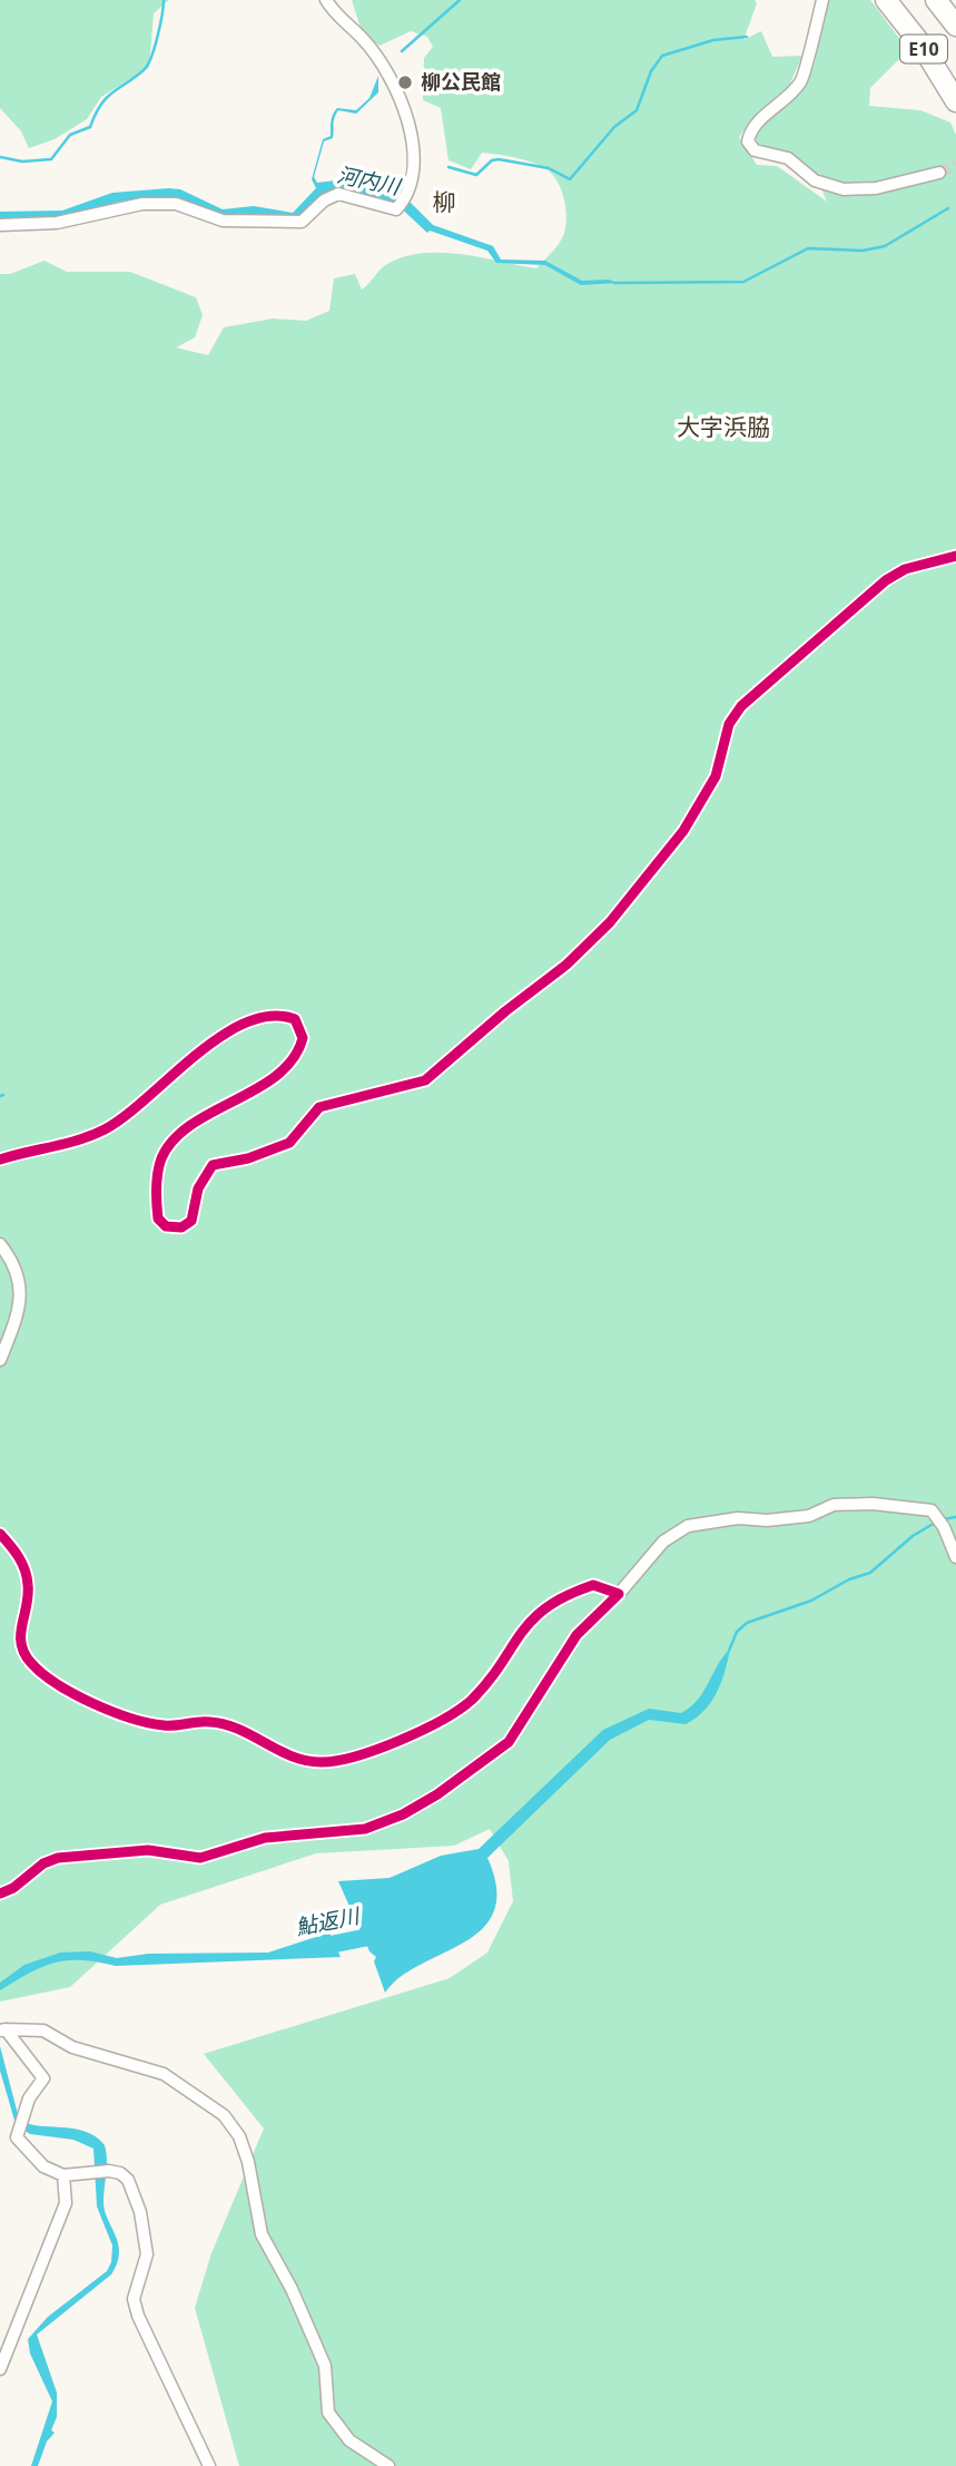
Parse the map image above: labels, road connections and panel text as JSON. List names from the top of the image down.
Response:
{
  "streets": {
    "highway": ["E10"]
  },
  "districts": ["柳", "大字浜脇"],
  "water": ["河内川", "鮎返川"],
  "places": ["柳公民館"]
}
